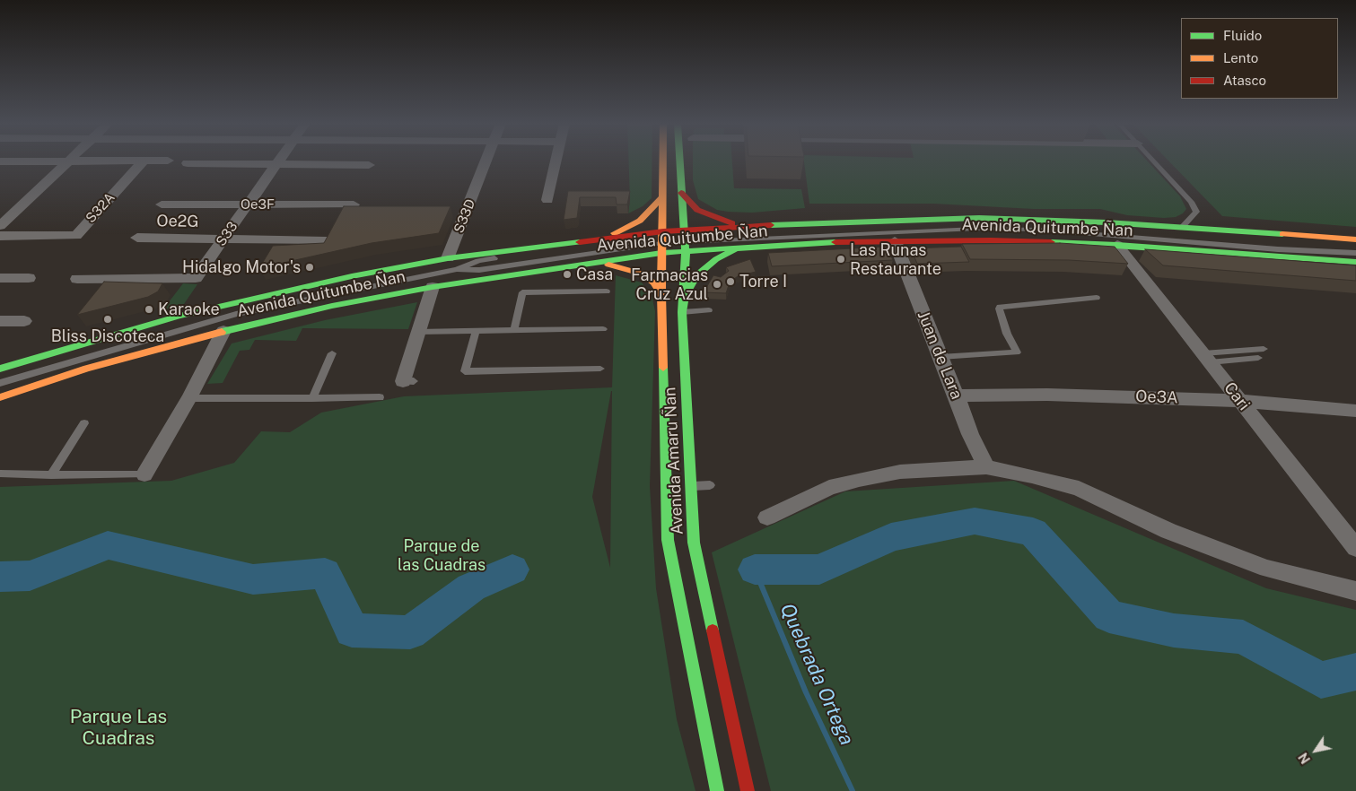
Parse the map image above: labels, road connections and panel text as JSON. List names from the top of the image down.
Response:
{
  "streets": {
    "main road": ["Avenida Quitumbe Ñan", "Avenida Amaru Ñan"],
    "street": [
      "Oe3F",
      "S32A",
      "S33D",
      "Oe2G",
      "S33",
      "Juan de Lara",
      "Cari",
      "Oe3A"
    ]
  },
  "crossings": [
    ["Oe3F", "S33"],
    ["S33D", "Avenida Quitumbe Ñan"],
    ["Oe2G", "S33"],
    ["Avenida Quitumbe Ñan", "Juan de Lara"],
    ["Avenida Quitumbe Ñan", "Cari"],
    ["Avenida Quitumbe Ñan", "Avenida Amaru Ñan"],
    ["Juan de Lara", "Oe3A"],
    ["Cari", "Oe3A"]
  ],
  "water": ["Quebrada Ortega"],
  "parks": ["Parque de las Cuadras", "Parque Las Cuadras"],
  "places": [
    "Las Runas Restaurante",
    "Hidalgo Motor's",
    "Casa",
    "Torre I",
    "Farmacias Cruz Azul",
    "Karaoke",
    "Bliss Discoteca"
  ],
  "legend": ["Fluido", "Lento", "Atasco"],
  "north": "bottom left"
}
